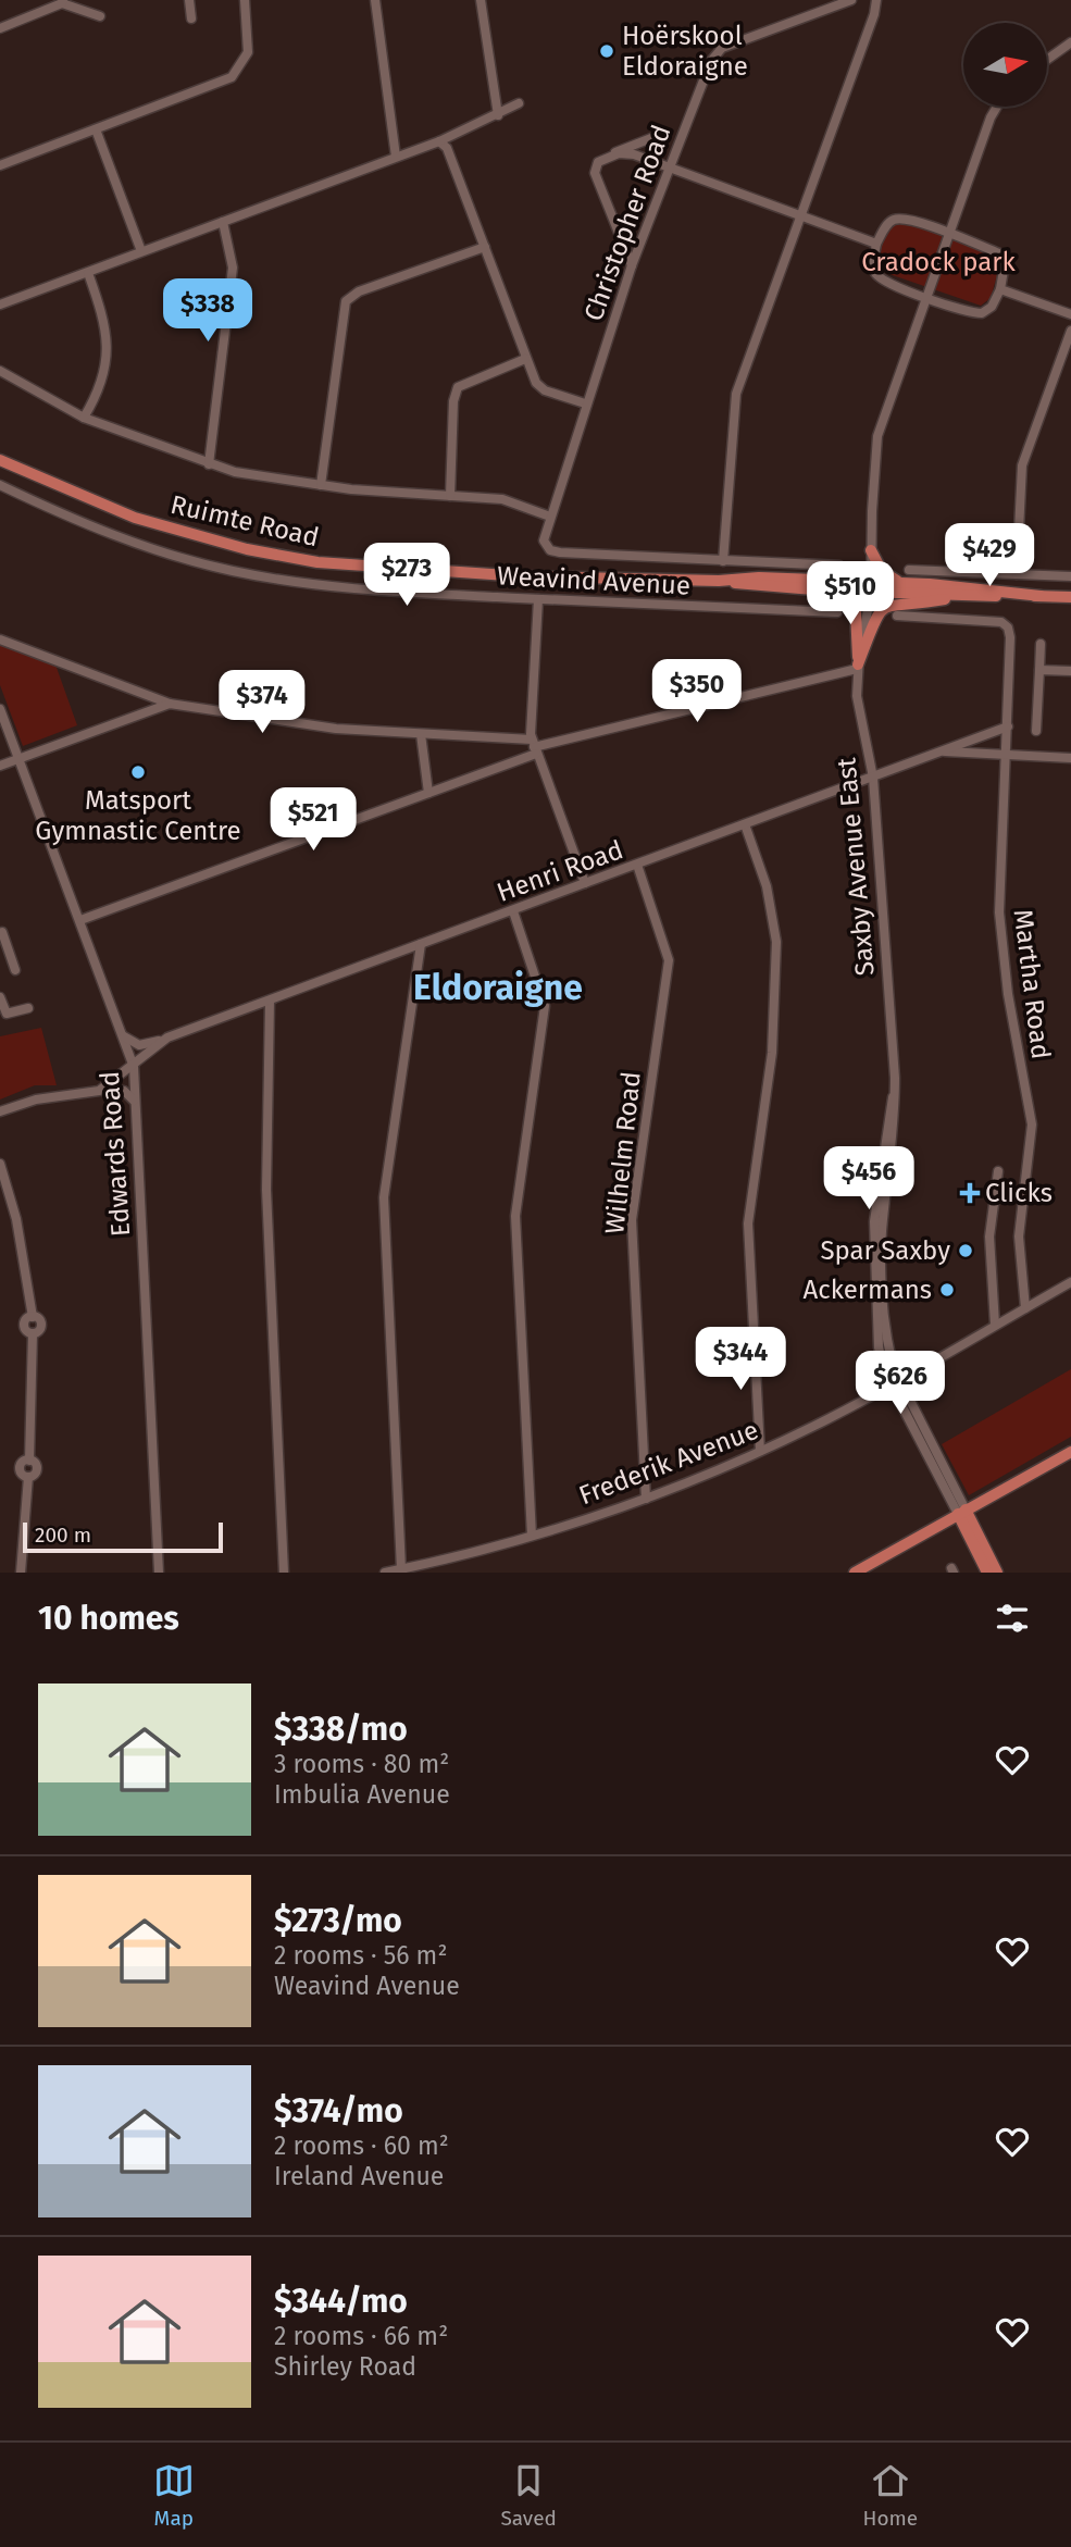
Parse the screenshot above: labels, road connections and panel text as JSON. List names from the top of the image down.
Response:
{
  "streets": {
    "main road": ["Ruimte Road"],
    "street": [
      "Christopher Road",
      "Weavind Avenue",
      "Saxby Avenue East",
      "Henri Road",
      "Martha Road",
      "Wilhelm Road",
      "Edwards Road",
      "Frederik Avenue"
    ]
  },
  "crossings": [
    ["Ruimte Road", "Saxby Avenue East"],
    ["Saxby Avenue East", "Henri Road"],
    ["Saxby Avenue East", "Frederik Avenue"],
    ["Henri Road", "Martha Road"],
    ["Henri Road", "Wilhelm Road"],
    ["Henri Road", "Edwards Road"],
    ["Martha Road", "Frederik Avenue"],
    ["Wilhelm Road", "Frederik Avenue"]
  ],
  "districts": ["Eldoraigne"],
  "parks": ["Cradock park"],
  "places": {
    "other": [
      "Hoërskool Eldoraigne",
      "Matsport Gymnastic Centre",
      "Spar Saxby",
      "Ackermans"
    ],
    "health": ["Clicks"]
  },
  "scale_bar": "200 m",
  "north": "right",
  "page": {
    "price": [
      "$338",
      "$429",
      "$273",
      "$510",
      "$350",
      "$374",
      "$521",
      "$456",
      "$344",
      "$626"
    ],
    "scale": "200 m",
    "heading": "10 homes",
    "list": [
      {
        "name": "$338/mo",
        "note": "3 rooms · 80 m² · Imbulia Avenue"
      },
      {
        "name": "$273/mo",
        "note": "2 rooms · 56 m² · Weavind Avenue"
      },
      {
        "name": "$374/mo",
        "note": "2 rooms · 60 m² · Ireland Avenue"
      },
      {
        "name": "$344/mo",
        "note": "2 rooms · 66 m² · Shirley Road"
      }
    ],
    "tabs": ["Map", "Saved", "Home"]
  }
}
